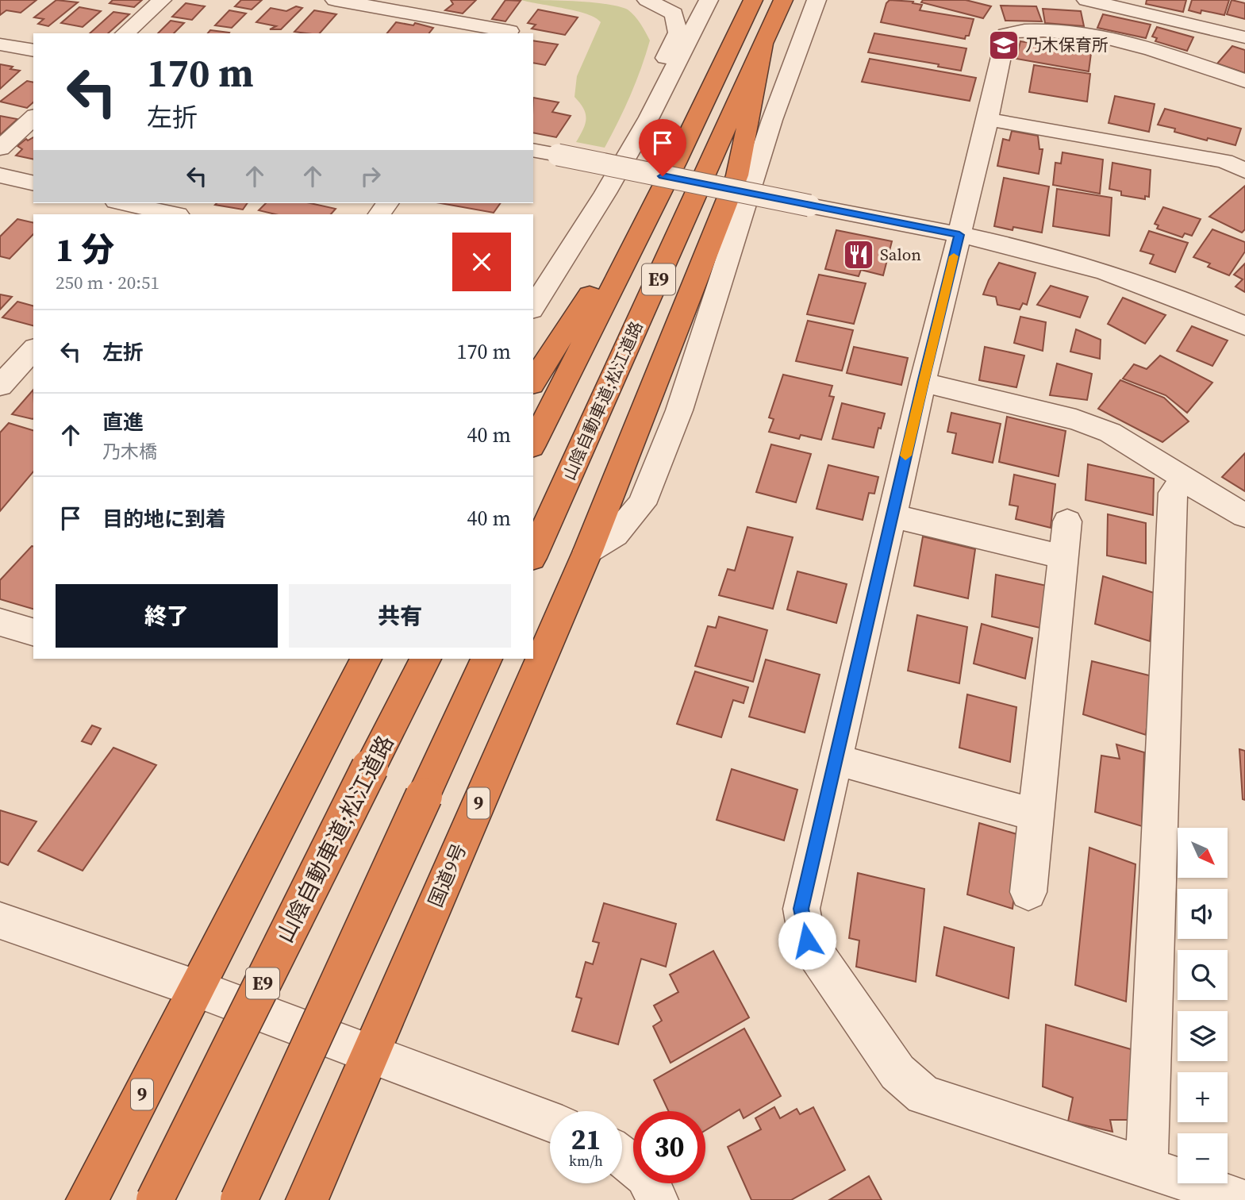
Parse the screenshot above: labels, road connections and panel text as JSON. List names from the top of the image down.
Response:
{
  "streets": {
    "highway": [
      "E9",
      "山陰自動車道;松江道路",
      "9",
      "国道9号"
    ]
  },
  "crossings": [
    ["山陰自動車道;松江道路", "国道9号"]
  ],
  "places": {
    "school or university": ["乃木保育所"],
    "restaurant": ["Salon"]
  },
  "north": "bottom right",
  "page": {
    "turn": ["170 m", "左折"],
    "heading": ["1 分", "250 m · 20:51"],
    "list": [
      {
        "name": "左折",
        "value": "170 m"
      },
      {
        "name": "直進",
        "note": "乃木橋",
        "value": "40 m"
      },
      {
        "name": "目的地に到着",
        "value": "40 m"
      }
    ],
    "buttons": ["終了", "共有"],
    "map_buttons": ["+", "−"],
    "speed": "21 km/h",
    "limit": "30"
  }
}
